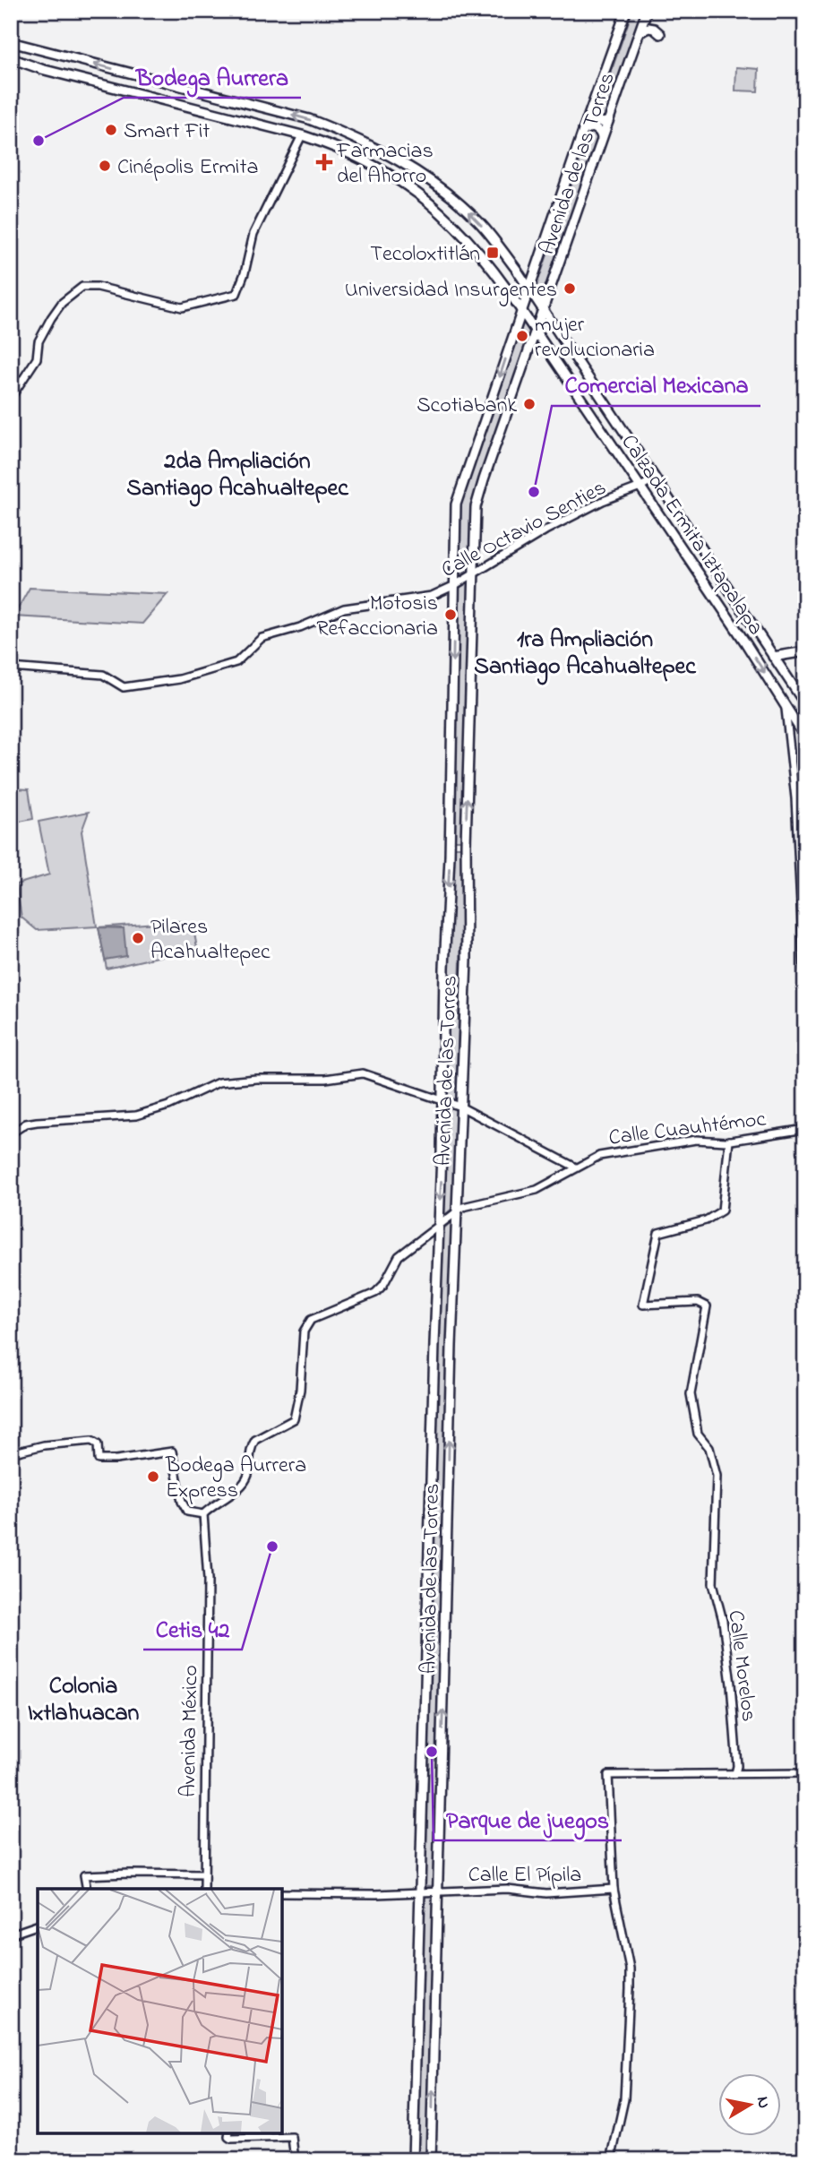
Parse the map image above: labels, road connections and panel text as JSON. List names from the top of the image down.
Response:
{
  "streets": {
    "main road": ["Avenida de las Torres", "Calzada Ermita Iztapalapa"],
    "street": [
      "Calle Octavio Senties",
      "Calle Cuauhtémoc",
      "Calle Morelos",
      "Avenida México",
      "Calle El Pípila"
    ]
  },
  "crossings": [
    ["Avenida de las Torres", "Calle Octavio Senties"],
    ["Avenida de las Torres", "Calzada Ermita Iztapalapa"],
    ["Avenida de las Torres", "Calle Cuauhtémoc"],
    ["Avenida de las Torres", "Calle El Pípila"],
    ["Calle Octavio Senties", "Calzada Ermita Iztapalapa"],
    ["Calle Cuauhtémoc", "Calle Morelos"]
  ],
  "districts": ["2da Ampliación Santiago Acahualtepec", "1ra Ampliación Santiago Acahualtepec", "Colonia Ixtlahuacan"],
  "places": {
    "other": [
      "Smart Fit",
      "Bodega Aurrera",
      "Cinépolis Ermita",
      "Universidad Insurgentes",
      "mujer revolucionaria",
      "Scotiabank",
      "Comercial Mexicana",
      "Motosis Refaccionaria",
      "Pilares Acahualtepec",
      "Bodega Aurrera Express",
      "Cetis 42",
      "Parque de juegos"
    ],
    "health": ["Farmacias del Ahorro"],
    "transit": ["Tecoloxtitlán"]
  },
  "north": "right"
}
